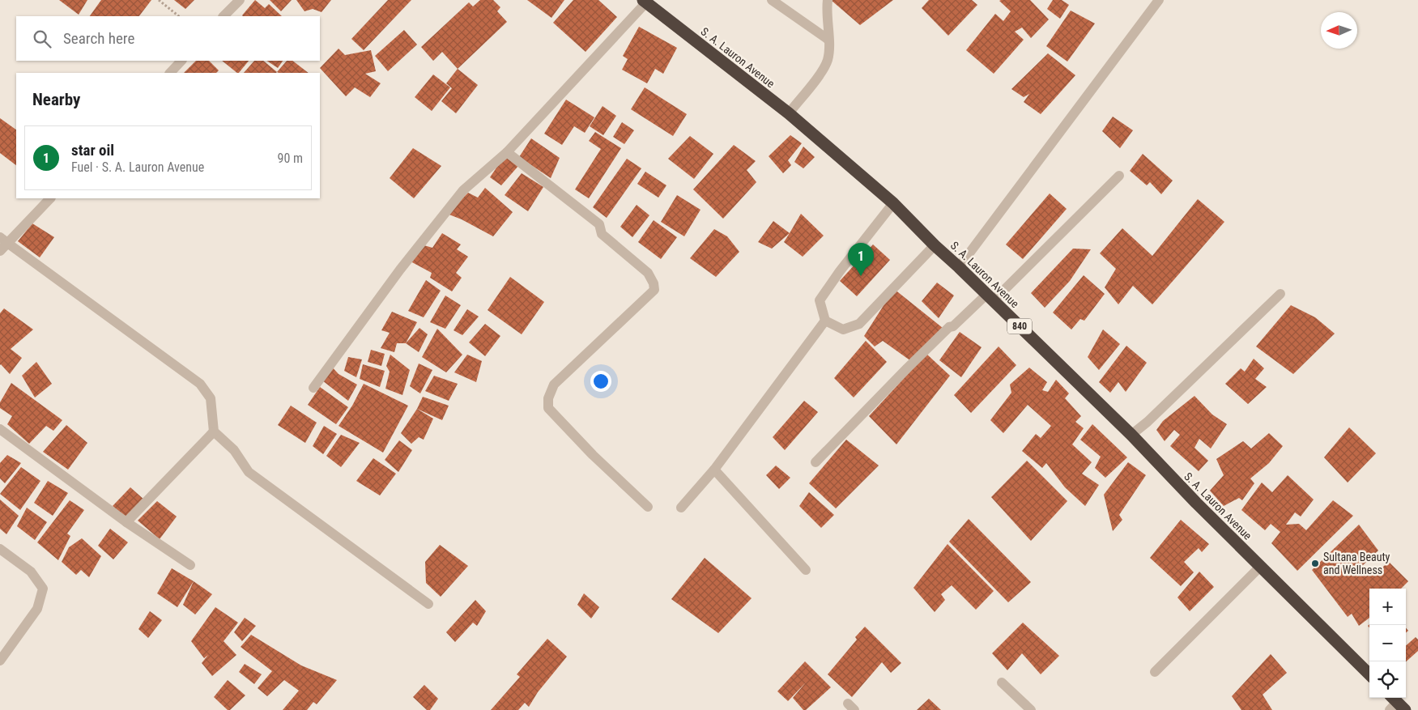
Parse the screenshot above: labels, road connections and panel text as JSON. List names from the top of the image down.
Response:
{
  "streets": {
    "highway": ["S. A. Lauron Avenue", "840"]
  },
  "places": ["Sultana Beauty and Wellness"],
  "north": "left",
  "page": {
    "search": "Search here",
    "heading": "Nearby",
    "list": [
      {
        "mark": "1",
        "name": "star oil",
        "note": "Fuel · S. A. Lauron Avenue",
        "value": "90 m"
      }
    ],
    "pins": "1",
    "map_buttons": ["+", "−"]
  }
}
